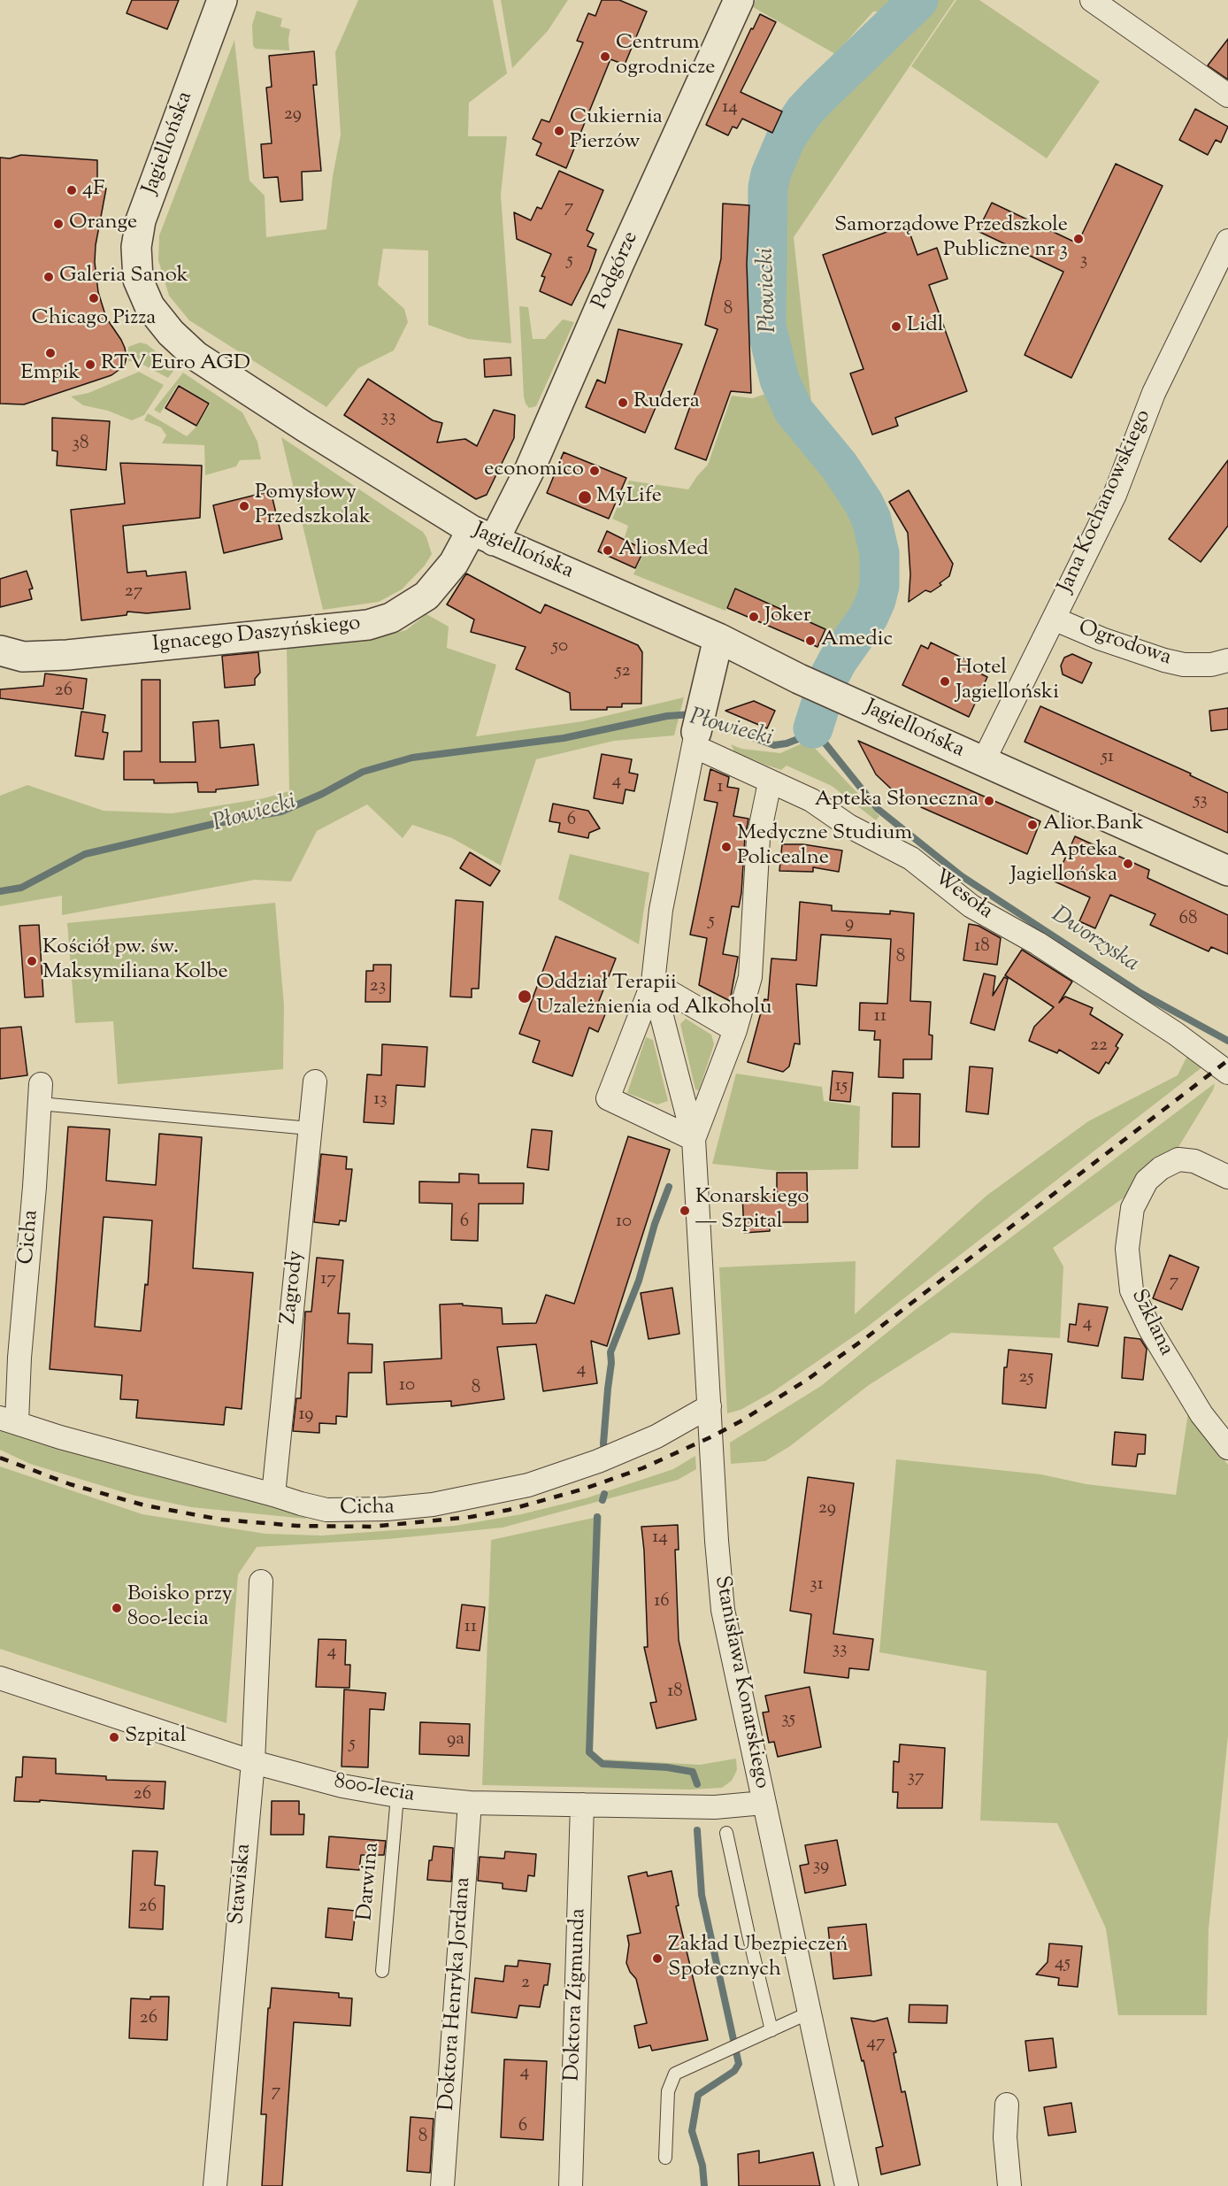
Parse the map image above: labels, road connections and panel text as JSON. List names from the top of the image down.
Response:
{
  "streets": {
    "street": [
      "Jagiellońska",
      "Podgórze",
      "Jana Kochanowskiego",
      "Ignacego Daszyńskiego",
      "Ogrodowa",
      "Wesoła",
      "Cicha",
      "Zagrody",
      "Szklana",
      "Stanisława Konarskiego",
      "800-lecia",
      "Stawiska",
      "Doktora Henryka Jordana",
      "Doktora Zigmunda"
    ],
    "lane": ["Darwina"]
  },
  "crossings": [
    ["Jagiellońska", "Podgórze"],
    ["Jagiellońska", "Jana Kochanowskiego"],
    ["Jagiellońska", "Ignacego Daszyńskiego"],
    ["Jagiellońska", "Stanisława Konarskiego"],
    ["Podgórze", "Ignacego Daszyńskiego"],
    ["Jana Kochanowskiego", "Ogrodowa"],
    ["Wesoła", "Stanisława Konarskiego"],
    ["Cicha", "Zagrody"],
    ["Cicha", "Stanisława Konarskiego"],
    ["Stanisława Konarskiego", "800-lecia"],
    ["800-lecia", "Darwina"],
    ["800-lecia", "Stawiska"],
    ["800-lecia", "Doktora Henryka Jordana"],
    ["800-lecia", "Doktora Zigmunda"]
  ],
  "water": ["Płowiecki", "Dworzyska"],
  "places": [
    "Centrum ogrodnicze",
    "Cukiernia Pierzów",
    "4F",
    "Orange",
    "Samorządowe Przedszkole Publiczne nr 3",
    "Galeria Sanok",
    "Chicago Pizza",
    "Lidl",
    "Empik",
    "RTV Euro AGD",
    "Rudera",
    "economico",
    "MyLife",
    "Pomysłowy Przedszkolak",
    "AliosMed",
    "Joker",
    "Amedic",
    "Hotel Jagielloński",
    "Apteka Słoneczna",
    "Alior Bank",
    "Medyczne Studium Policealne",
    "Apteka Jagiellońska",
    "Kościół pw. św. Maksymiliana Kolbe",
    "Oddział Terapii Uzależnienia od Alkoholu",
    "Konarskiego — Szpital",
    "Boisko przy 800-lecia",
    "Szpital",
    "Zakład Ubezpieczeń Społecznych"
  ],
  "house_numbers": [
    "14",
    "29",
    "7",
    "5",
    "3",
    "8",
    "33",
    "38",
    "27",
    "50",
    "52",
    "26",
    "51",
    "4",
    "1",
    "53",
    "6",
    "68",
    "5",
    "9",
    "18",
    "8",
    "23",
    "11",
    "22",
    "15",
    "13",
    "6",
    "10",
    "17",
    "7",
    "4",
    "4",
    "25",
    "10",
    "8",
    "19",
    "29",
    "14",
    "31",
    "16",
    "11",
    "33",
    "4",
    "18",
    "35",
    "9a",
    "5",
    "37",
    "26",
    "39",
    "26",
    "45",
    "2",
    "26",
    "47",
    "4",
    "7",
    "6",
    "8"
  ]
}
